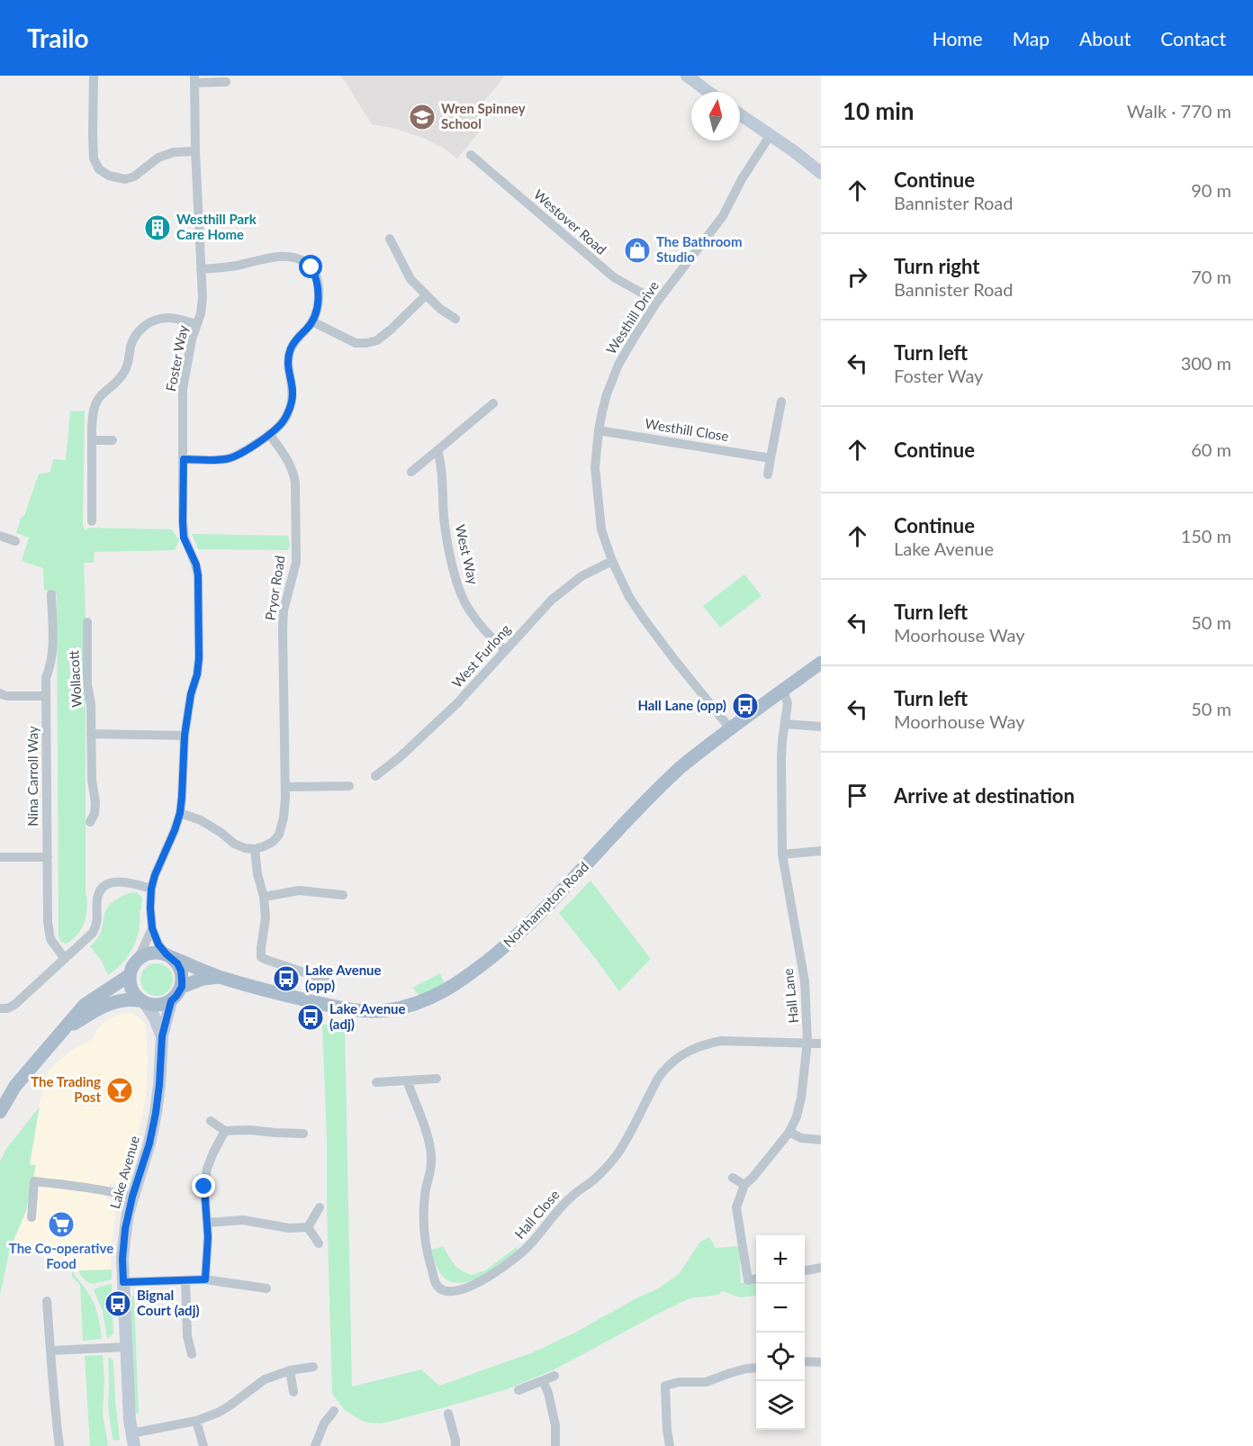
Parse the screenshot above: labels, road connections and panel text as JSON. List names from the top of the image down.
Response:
{
  "streets": {
    "main road": ["Northampton Road"],
    "street": [
      "Westover Road",
      "Westhill Drive",
      "Foster Way",
      "Westhill Close",
      "West Way",
      "Pryor Road",
      "West Furlong",
      "Wollacott",
      "Nina Carroll Way",
      "Hall Lane",
      "Lake Avenue",
      "Hall Close"
    ]
  },
  "crossings": [
    ["Westover Road", "Westhill Drive"],
    ["Westhill Drive", "Westhill Close"],
    ["Westhill Drive", "West Furlong"],
    ["Westhill Drive", "Northampton Road"],
    ["Foster Way", "Northampton Road"],
    ["Foster Way", "Lake Avenue"],
    ["West Way", "West Furlong"],
    ["Northampton Road", "Hall Lane"],
    ["Northampton Road", "Lake Avenue"],
    ["Hall Lane", "Hall Close"]
  ],
  "places": {
    "school or university": ["Wren Spinney School"],
    "building": ["Westhill Park Care Home"],
    "shop": ["The Bathroom Studio"],
    "bus stop": [
      "Hall Lane (opp)",
      "Lake Avenue (opp)",
      "Lake Avenue (adj)",
      "Bignal Court (adj)"
    ],
    "bar": ["The Trading Post"],
    "supermarket": ["The Co-operative Food"]
  },
  "north": "top",
  "page": {
    "header": "Trailo",
    "nav": [
      "Home",
      "Map",
      "About",
      "Contact"
    ],
    "heading": ["10 min", "Walk · 770 m"],
    "list": [
      ["Continue", "Bannister Road", "90 m"],
      ["Turn right", "Bannister Road", "70 m"],
      ["Turn left", "Foster Way", "300 m"],
      ["Continue", "60 m"],
      ["Continue", "Lake Avenue", "150 m"],
      ["Turn left", "Moorhouse Way", "50 m"],
      ["Turn left", "Moorhouse Way", "50 m"],
      "Arrive at destination"
    ],
    "map_buttons": ["+", "−"]
  }
}
